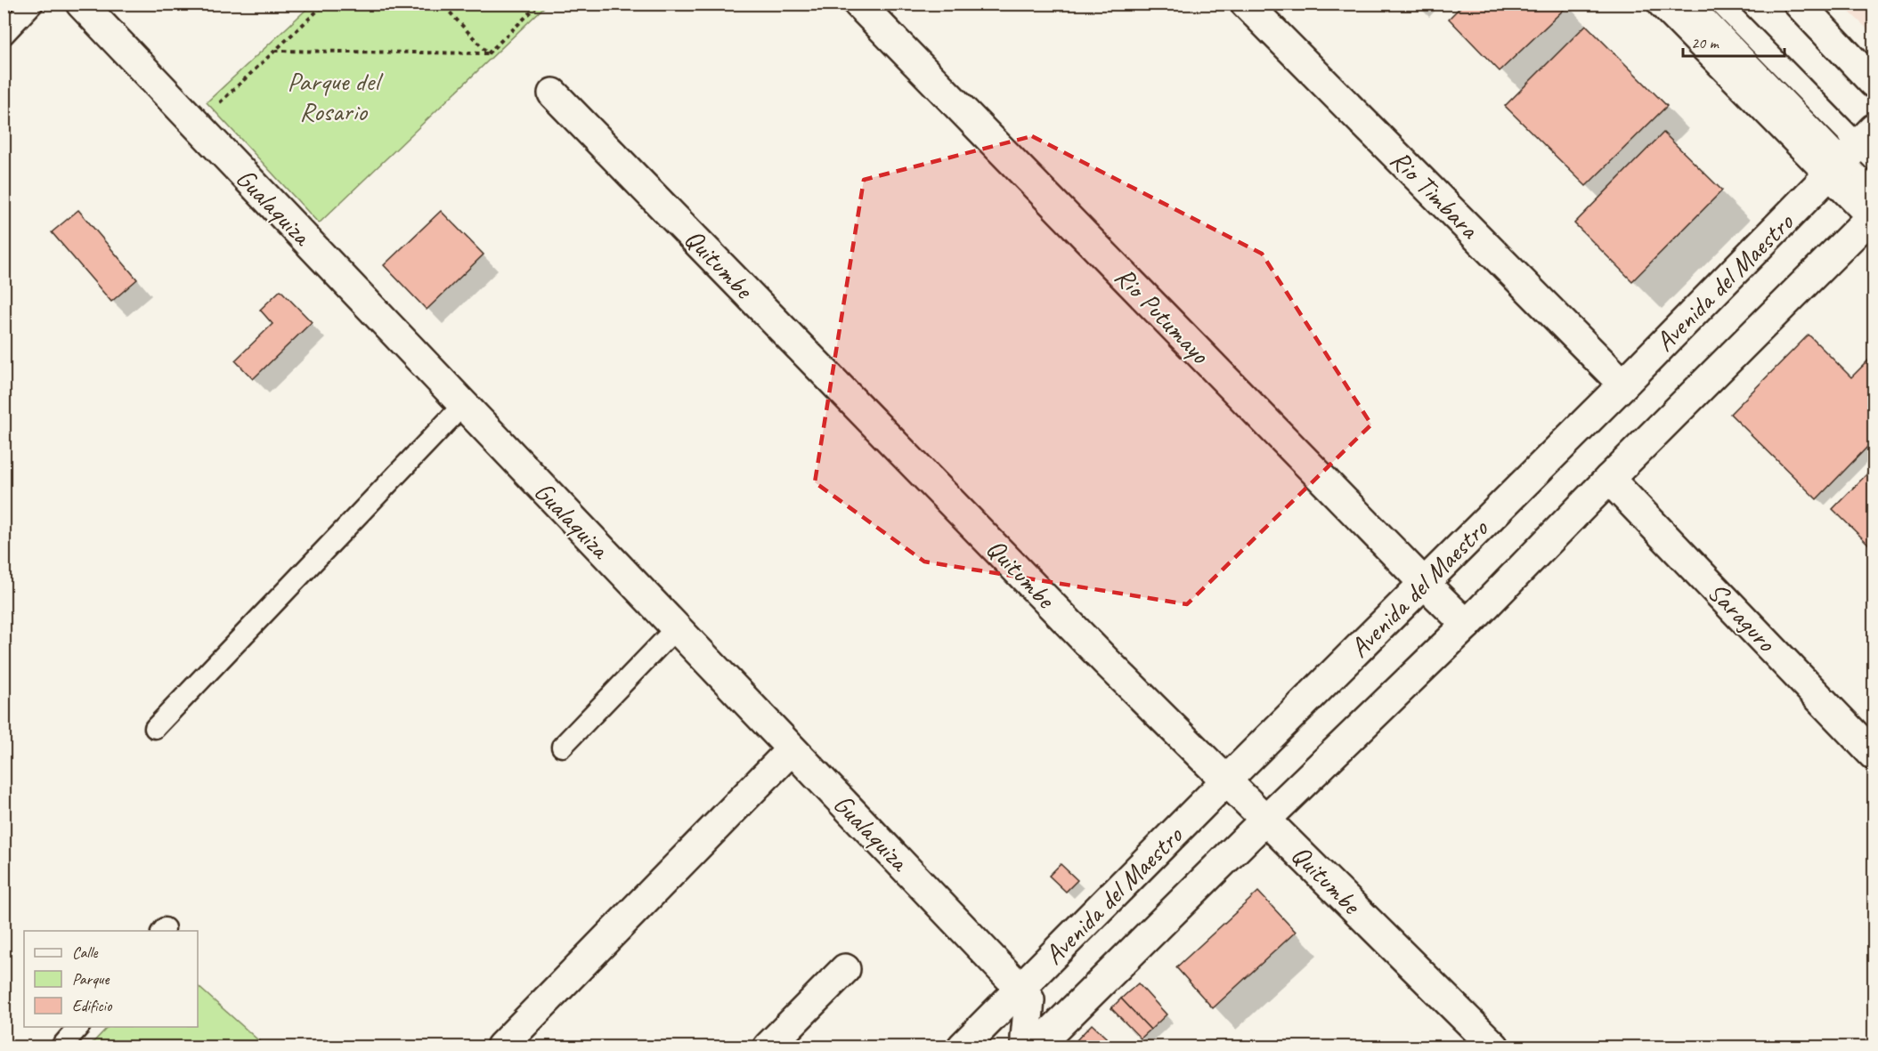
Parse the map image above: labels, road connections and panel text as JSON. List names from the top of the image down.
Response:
{
  "streets": {
    "street": [
      "Rio Timbara",
      "Gualaquiza",
      "Quitumbe",
      "Avenida del Maestro",
      "Rio Putumayo",
      "Saraguro"
    ]
  },
  "crossings": [
    ["Rio Timbara", "Avenida del Maestro"],
    ["Gualaquiza", "Avenida del Maestro"],
    ["Quitumbe", "Avenida del Maestro"],
    ["Avenida del Maestro", "Rio Putumayo"],
    ["Avenida del Maestro", "Saraguro"]
  ],
  "parks": ["Parque del Rosario"],
  "legend": ["Calle", "Parque", "Edificio"],
  "scale_bar": "20 m"
}
